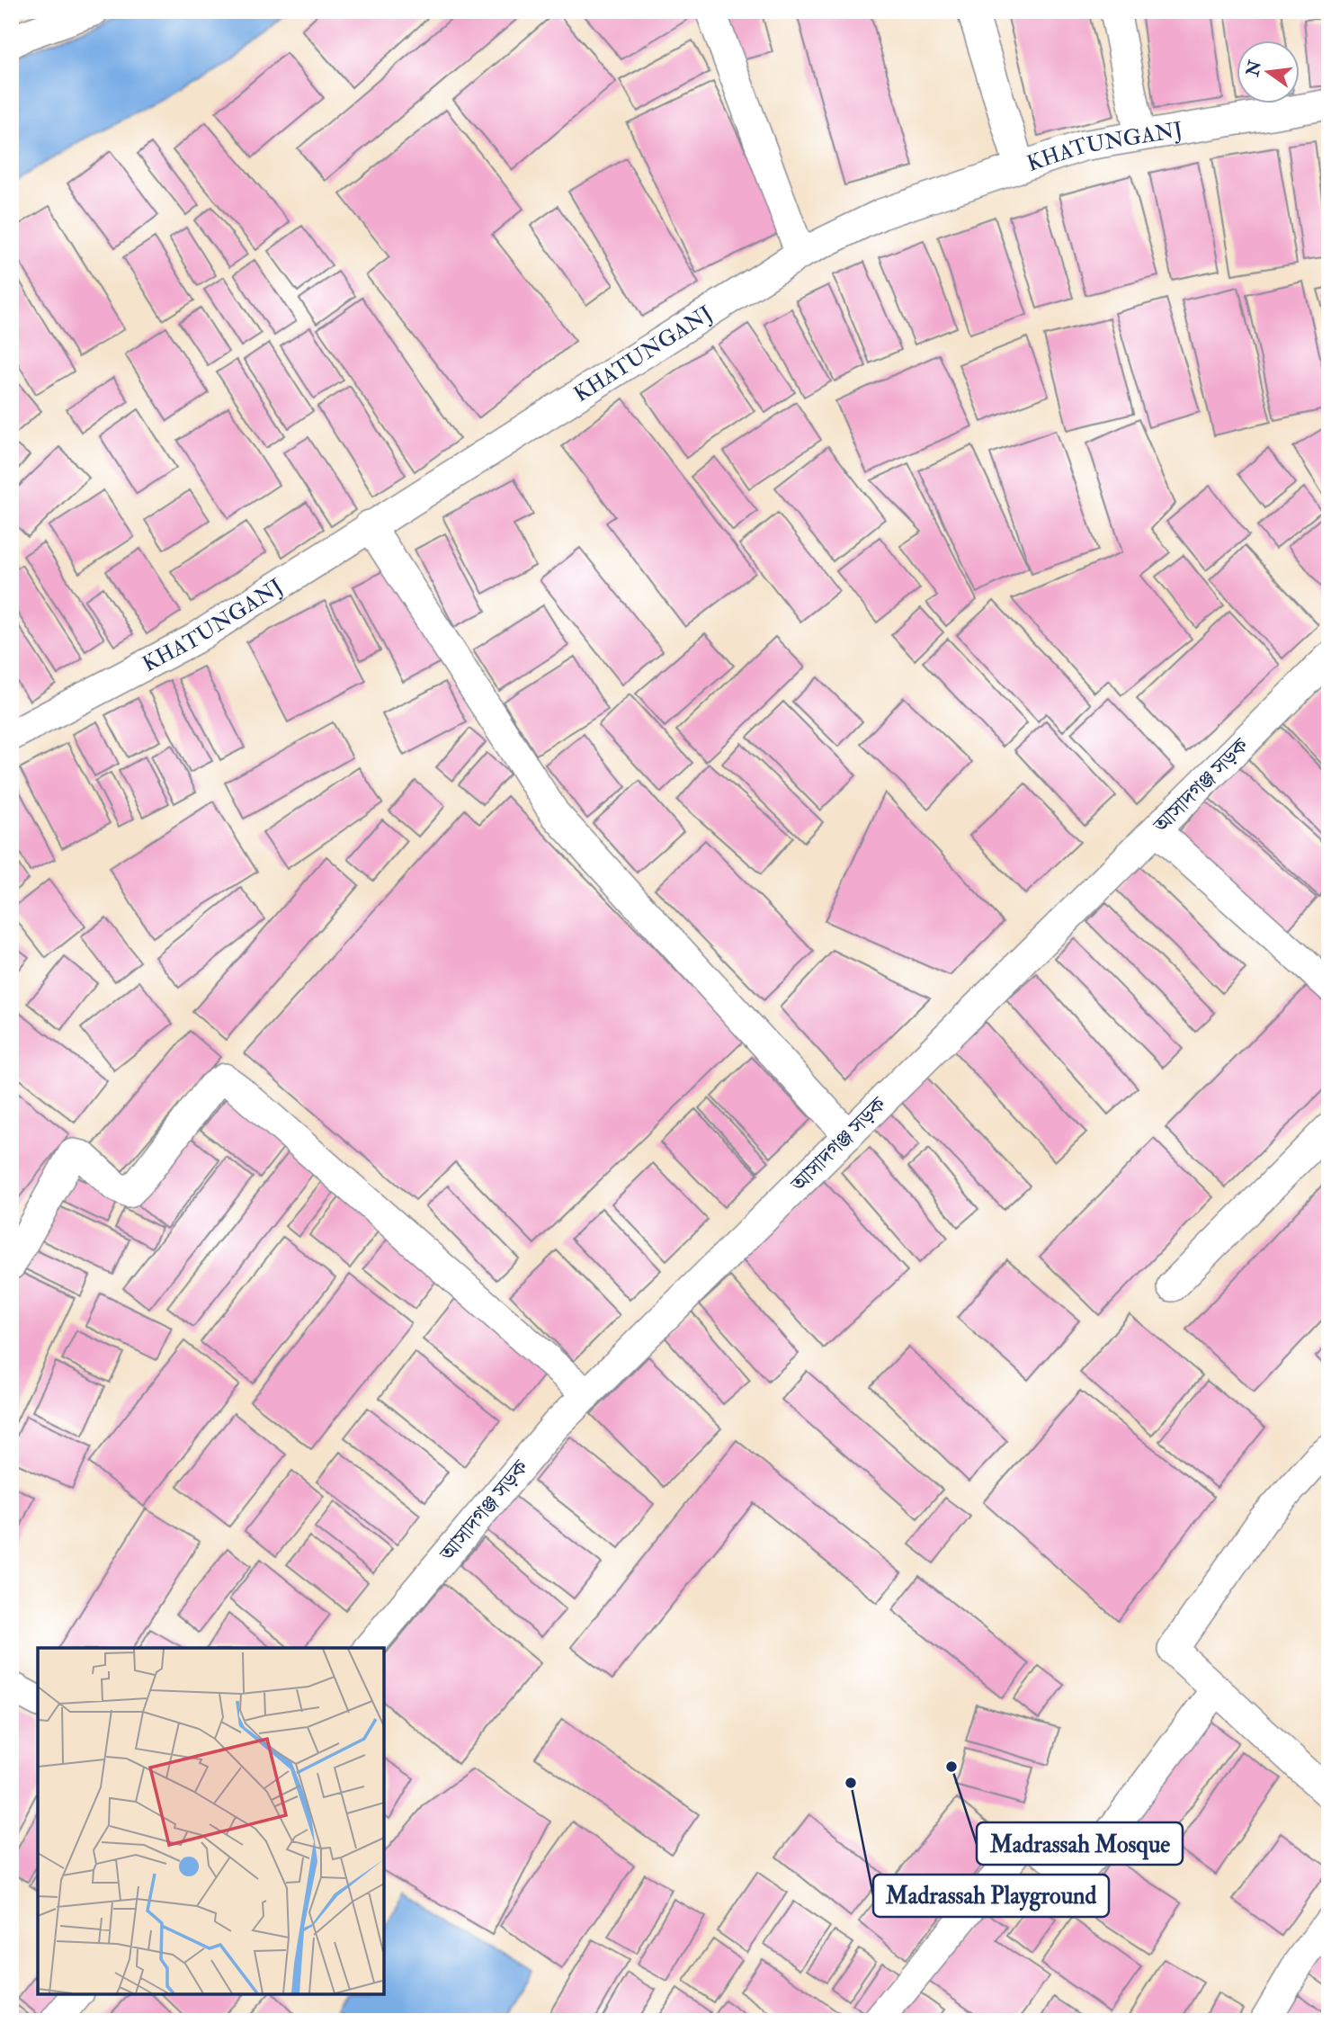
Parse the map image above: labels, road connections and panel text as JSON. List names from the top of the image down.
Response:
{
  "streets": {
    "street": ["KHATUNGANJ", "আসাদগঞ্জ সড়ক"]
  },
  "places": ["Madrassah Mosque", "Madrassah Playground"],
  "north": "left"
}
